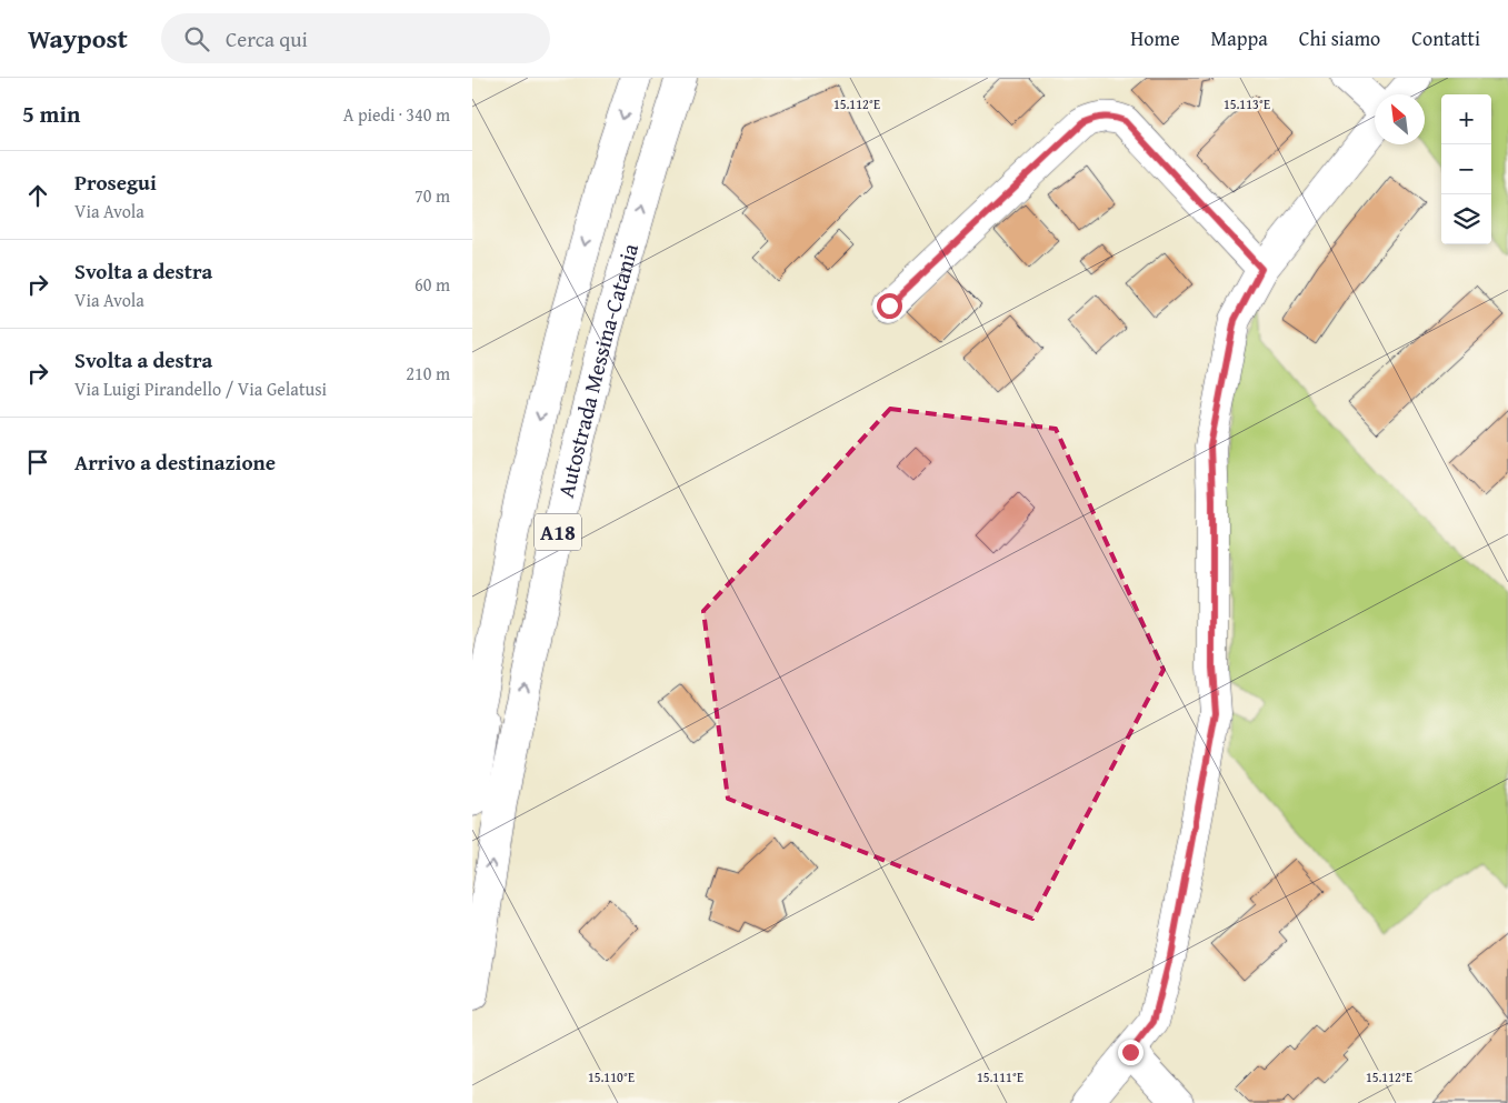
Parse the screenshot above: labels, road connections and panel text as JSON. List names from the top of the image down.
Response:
{
  "streets": {
    "main road": ["Autostrada Messina-Catania", "A18"]
  },
  "north": "top left",
  "page": {
    "header": "Waypost",
    "search": "Cerca qui",
    "nav": [
      "Home",
      "Mappa",
      "Chi siamo",
      "Contatti"
    ],
    "heading": ["5 min", "A piedi · 340 m"],
    "map_buttons": ["+", "−"],
    "list": [
      ["Prosegui", "Via Avola", "70 m"],
      ["Svolta a destra", "Via Avola", "60 m"],
      ["Svolta a destra", "Via Luigi Pirandello / Via Gelatusi", "210 m"],
      "Arrivo a destinazione"
    ]
  },
  "coordinates": [
    "15.112°E",
    "15.113°E",
    "15.110°E",
    "15.111°E"
  ]
}
